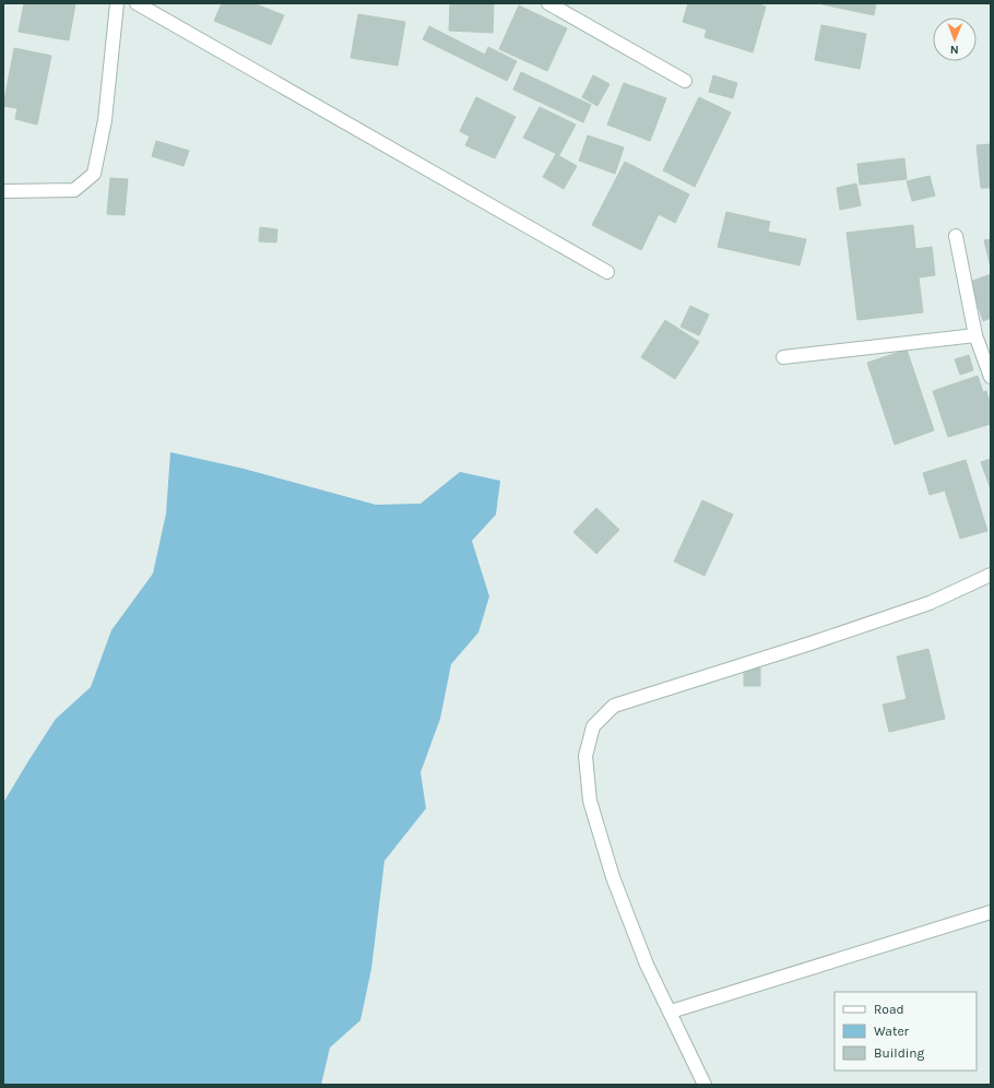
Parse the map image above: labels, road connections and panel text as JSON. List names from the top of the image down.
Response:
{
  "legend": ["Road", "Water", "Building"],
  "north": "bottom"
}
